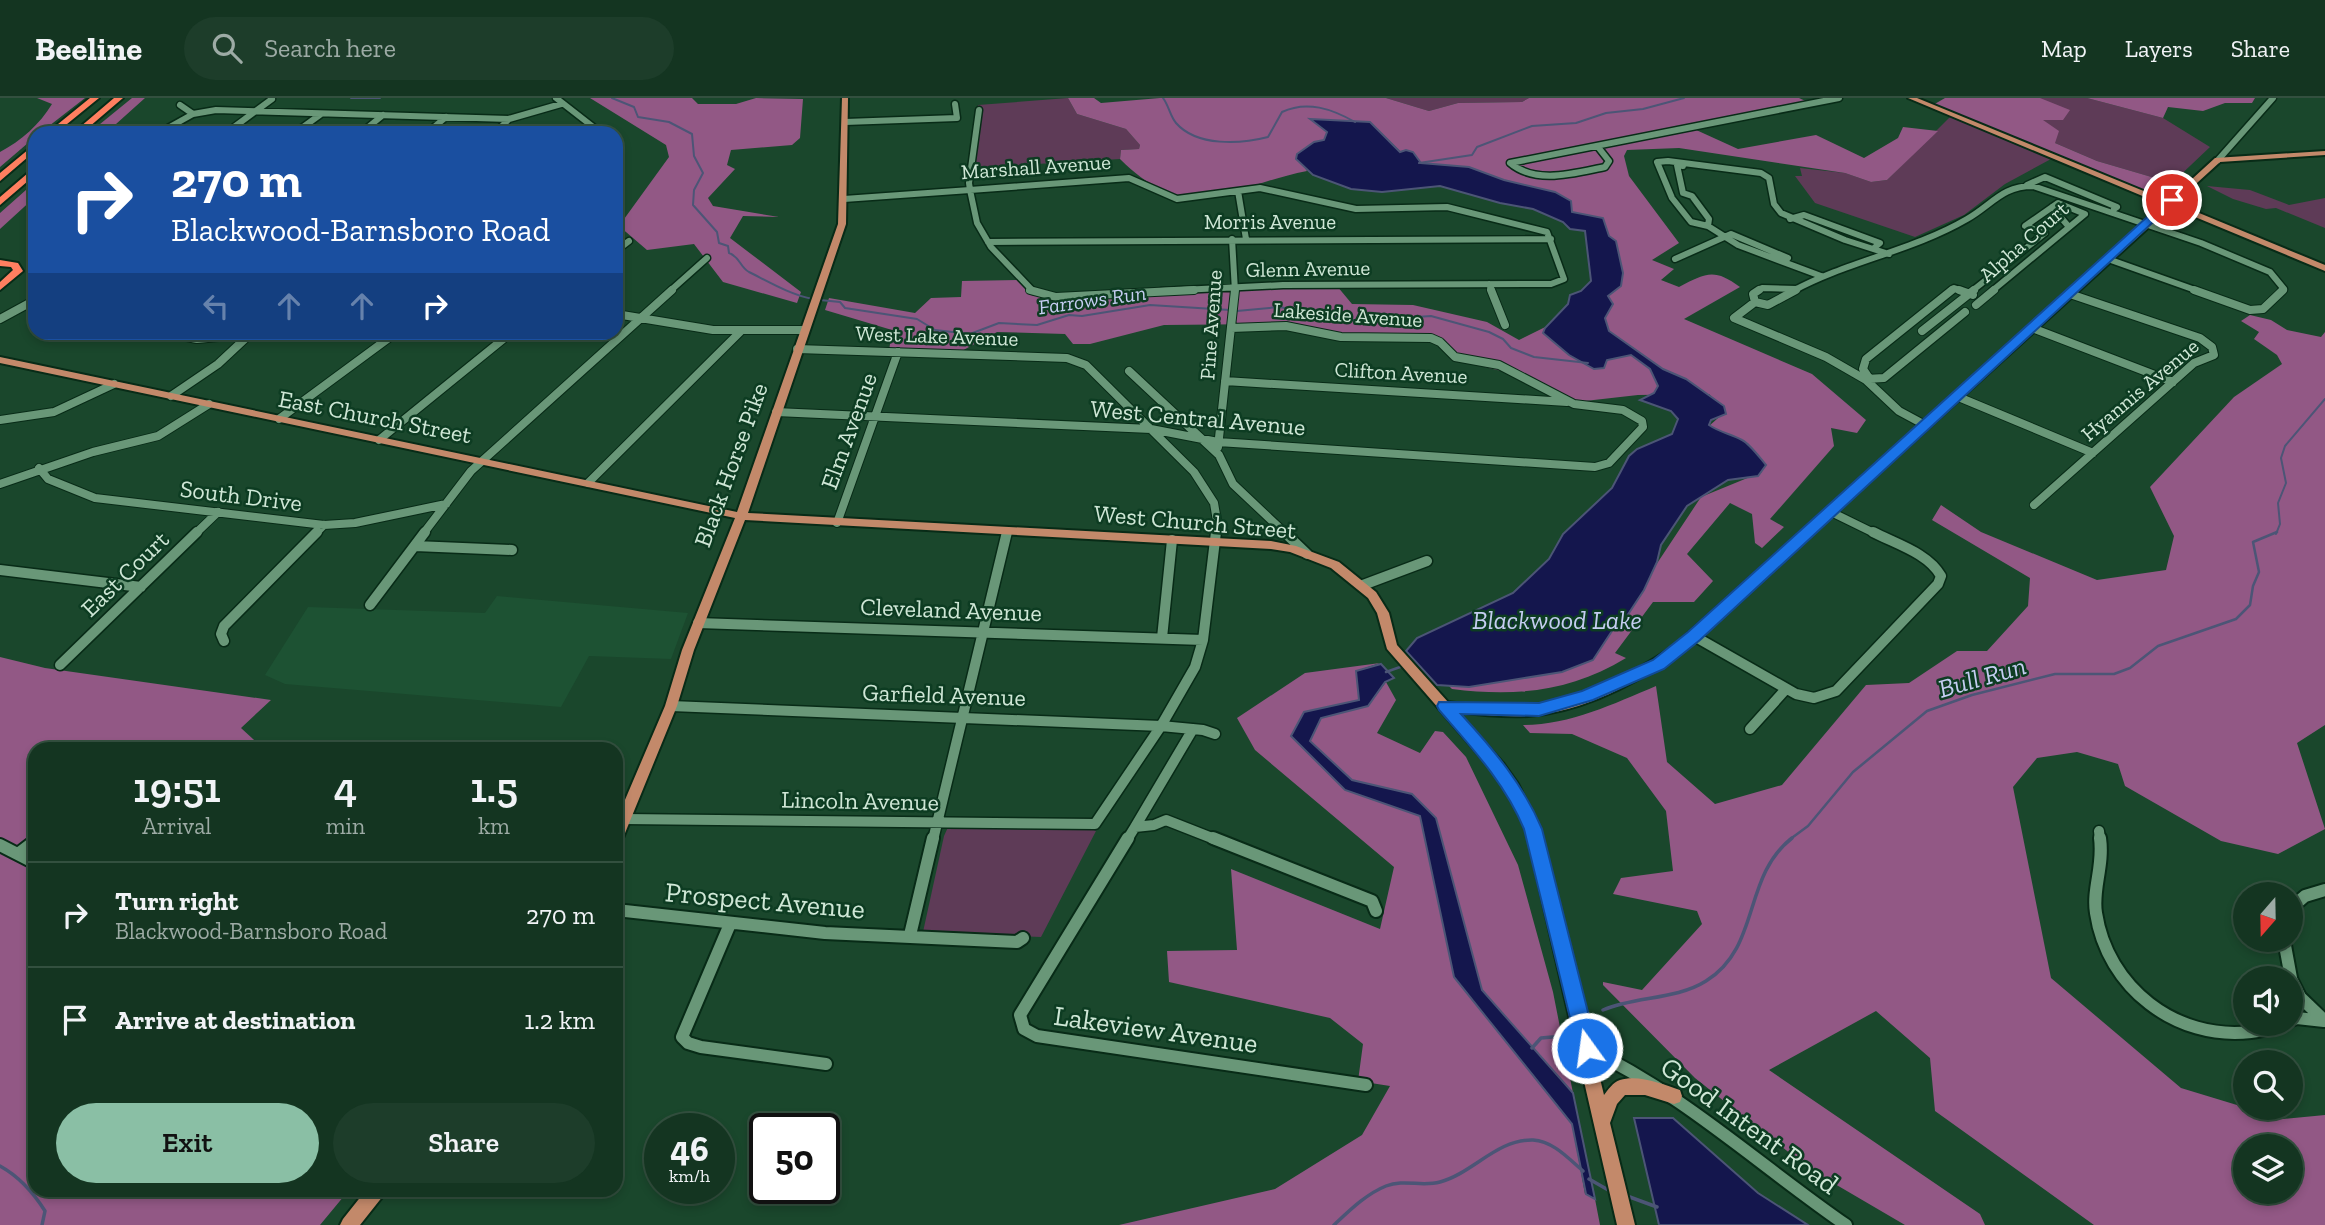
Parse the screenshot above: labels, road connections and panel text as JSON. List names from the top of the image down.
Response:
{
  "streets": {
    "main road": ["East Church Street", "Black Horse Pike", "West Church Street"],
    "street": [
      "Marshall Avenue",
      "Morris Avenue",
      "Alpha Court",
      "Glenn Avenue",
      "Lakeside Avenue",
      "Pine Avenue",
      "West Lake Avenue",
      "Clifton Avenue",
      "Hyannis Avenue",
      "West Central Avenue",
      "Elm Avenue",
      "South Drive",
      "East Court",
      "Cleveland Avenue",
      "Garfield Avenue",
      "Lincoln Avenue",
      "Prospect Avenue",
      "Lakeview Avenue",
      "Good Intent Road"
    ]
  },
  "crossings": [
    ["Marshall Avenue", "Morris Avenue"],
    ["Marshall Avenue", "Glenn Avenue"],
    ["Marshall Avenue", "Pine Avenue"],
    ["Marshall Avenue", "Black Horse Pike"],
    ["Morris Avenue", "Glenn Avenue"],
    ["Morris Avenue", "Pine Avenue"],
    ["Glenn Avenue", "Pine Avenue"],
    ["Lakeside Avenue", "Pine Avenue"],
    ["Lakeside Avenue", "Clifton Avenue"],
    ["Lakeside Avenue", "West Central Avenue"],
    ["Pine Avenue", "Clifton Avenue"],
    ["Pine Avenue", "West Central Avenue"],
    ["West Lake Avenue", "West Central Avenue"],
    ["West Lake Avenue", "Elm Avenue"],
    ["West Lake Avenue", "Black Horse Pike"],
    ["East Church Street", "Black Horse Pike"],
    ["East Church Street", "West Church Street"],
    ["West Central Avenue", "Elm Avenue"],
    ["West Central Avenue", "Black Horse Pike"],
    ["Elm Avenue", "West Church Street"],
    ["Black Horse Pike", "West Church Street"],
    ["Black Horse Pike", "Cleveland Avenue"],
    ["Black Horse Pike", "Garfield Avenue"],
    ["Black Horse Pike", "Lincoln Avenue"],
    ["South Drive", "East Court"],
    ["West Church Street", "Good Intent Road"],
    ["Garfield Avenue", "Lincoln Avenue"]
  ],
  "water": ["Farrows Run", "Blackwood Lake", "Bull Run"],
  "north": "bottom",
  "page": {
    "header": "Beeline",
    "search": "Search here",
    "nav": ["Map", "Layers", "Share"],
    "turn": ["270 m", "Blackwood-Barnsboro Road"],
    "eta": [
      "19:51",
      "Arrival",
      "4",
      "min",
      "1.5",
      "km"
    ],
    "list": [
      {
        "name": "Turn right",
        "note": "Blackwood-Barnsboro Road",
        "value": "270 m"
      },
      {
        "name": "Arrive at destination",
        "value": "1.2 km"
      }
    ],
    "buttons": ["Exit", "Share"],
    "speed": "46 km/h",
    "limit": "50"
  }
}
